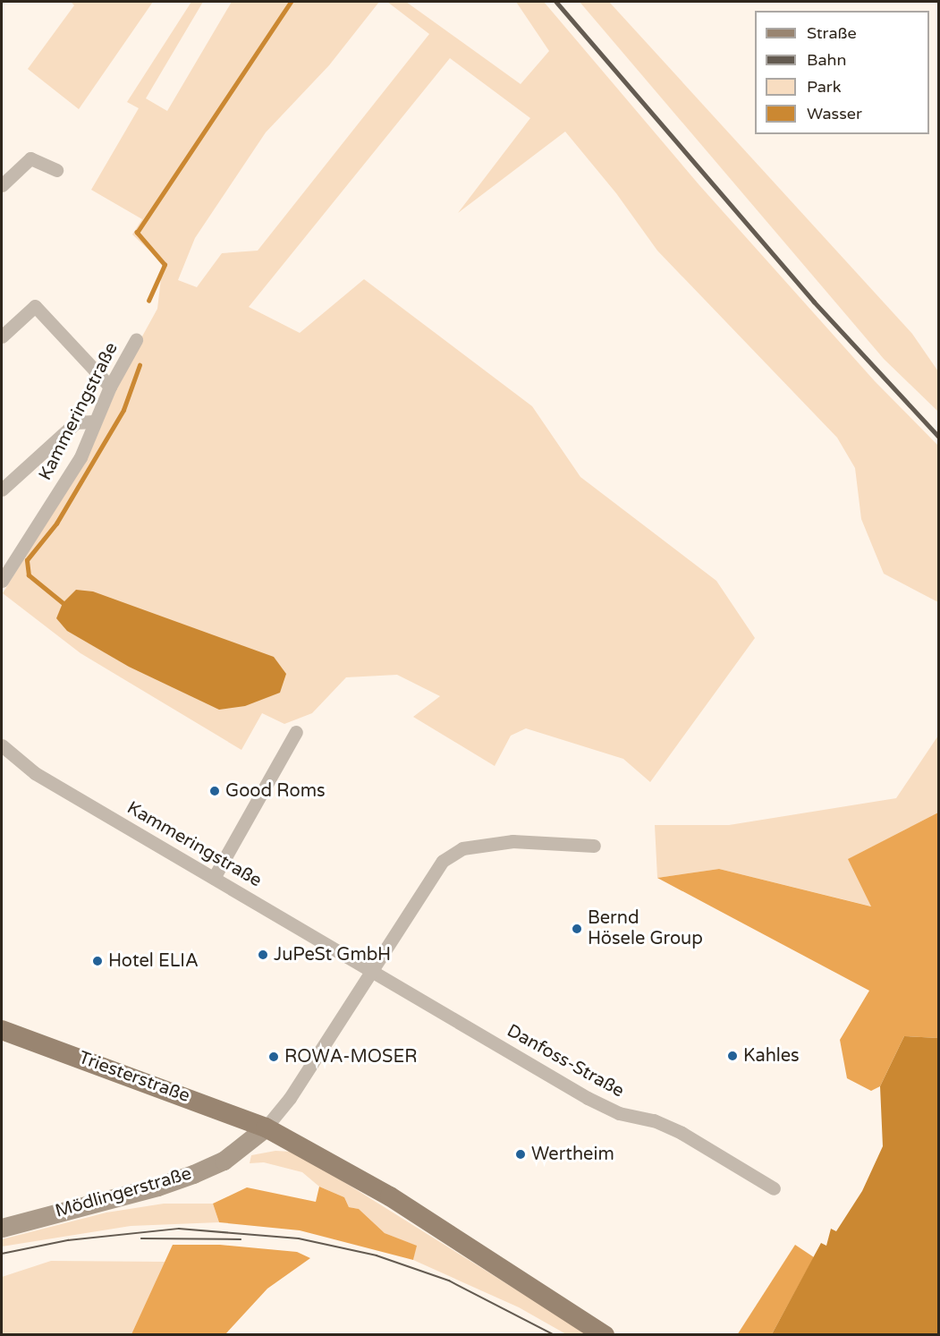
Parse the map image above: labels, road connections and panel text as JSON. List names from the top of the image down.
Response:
{
  "streets": {
    "main road": ["Triesterstraße"],
    "street": ["Kammeringstraße", "Danfoss-Straße", "Mödlingerstraße"]
  },
  "crossings": [
    ["Kammeringstraße", "Danfoss-Straße"],
    ["Triesterstraße", "Mödlingerstraße"]
  ],
  "places": [
    "Good Roms",
    "Bernd Hösele Group",
    "JuPeSt GmbH",
    "Hotel ELIA",
    "Kahles",
    "ROWA-MOSER",
    "Wertheim"
  ],
  "legend": [
    "Straße",
    "Bahn",
    "Park",
    "Wasser"
  ]
}
